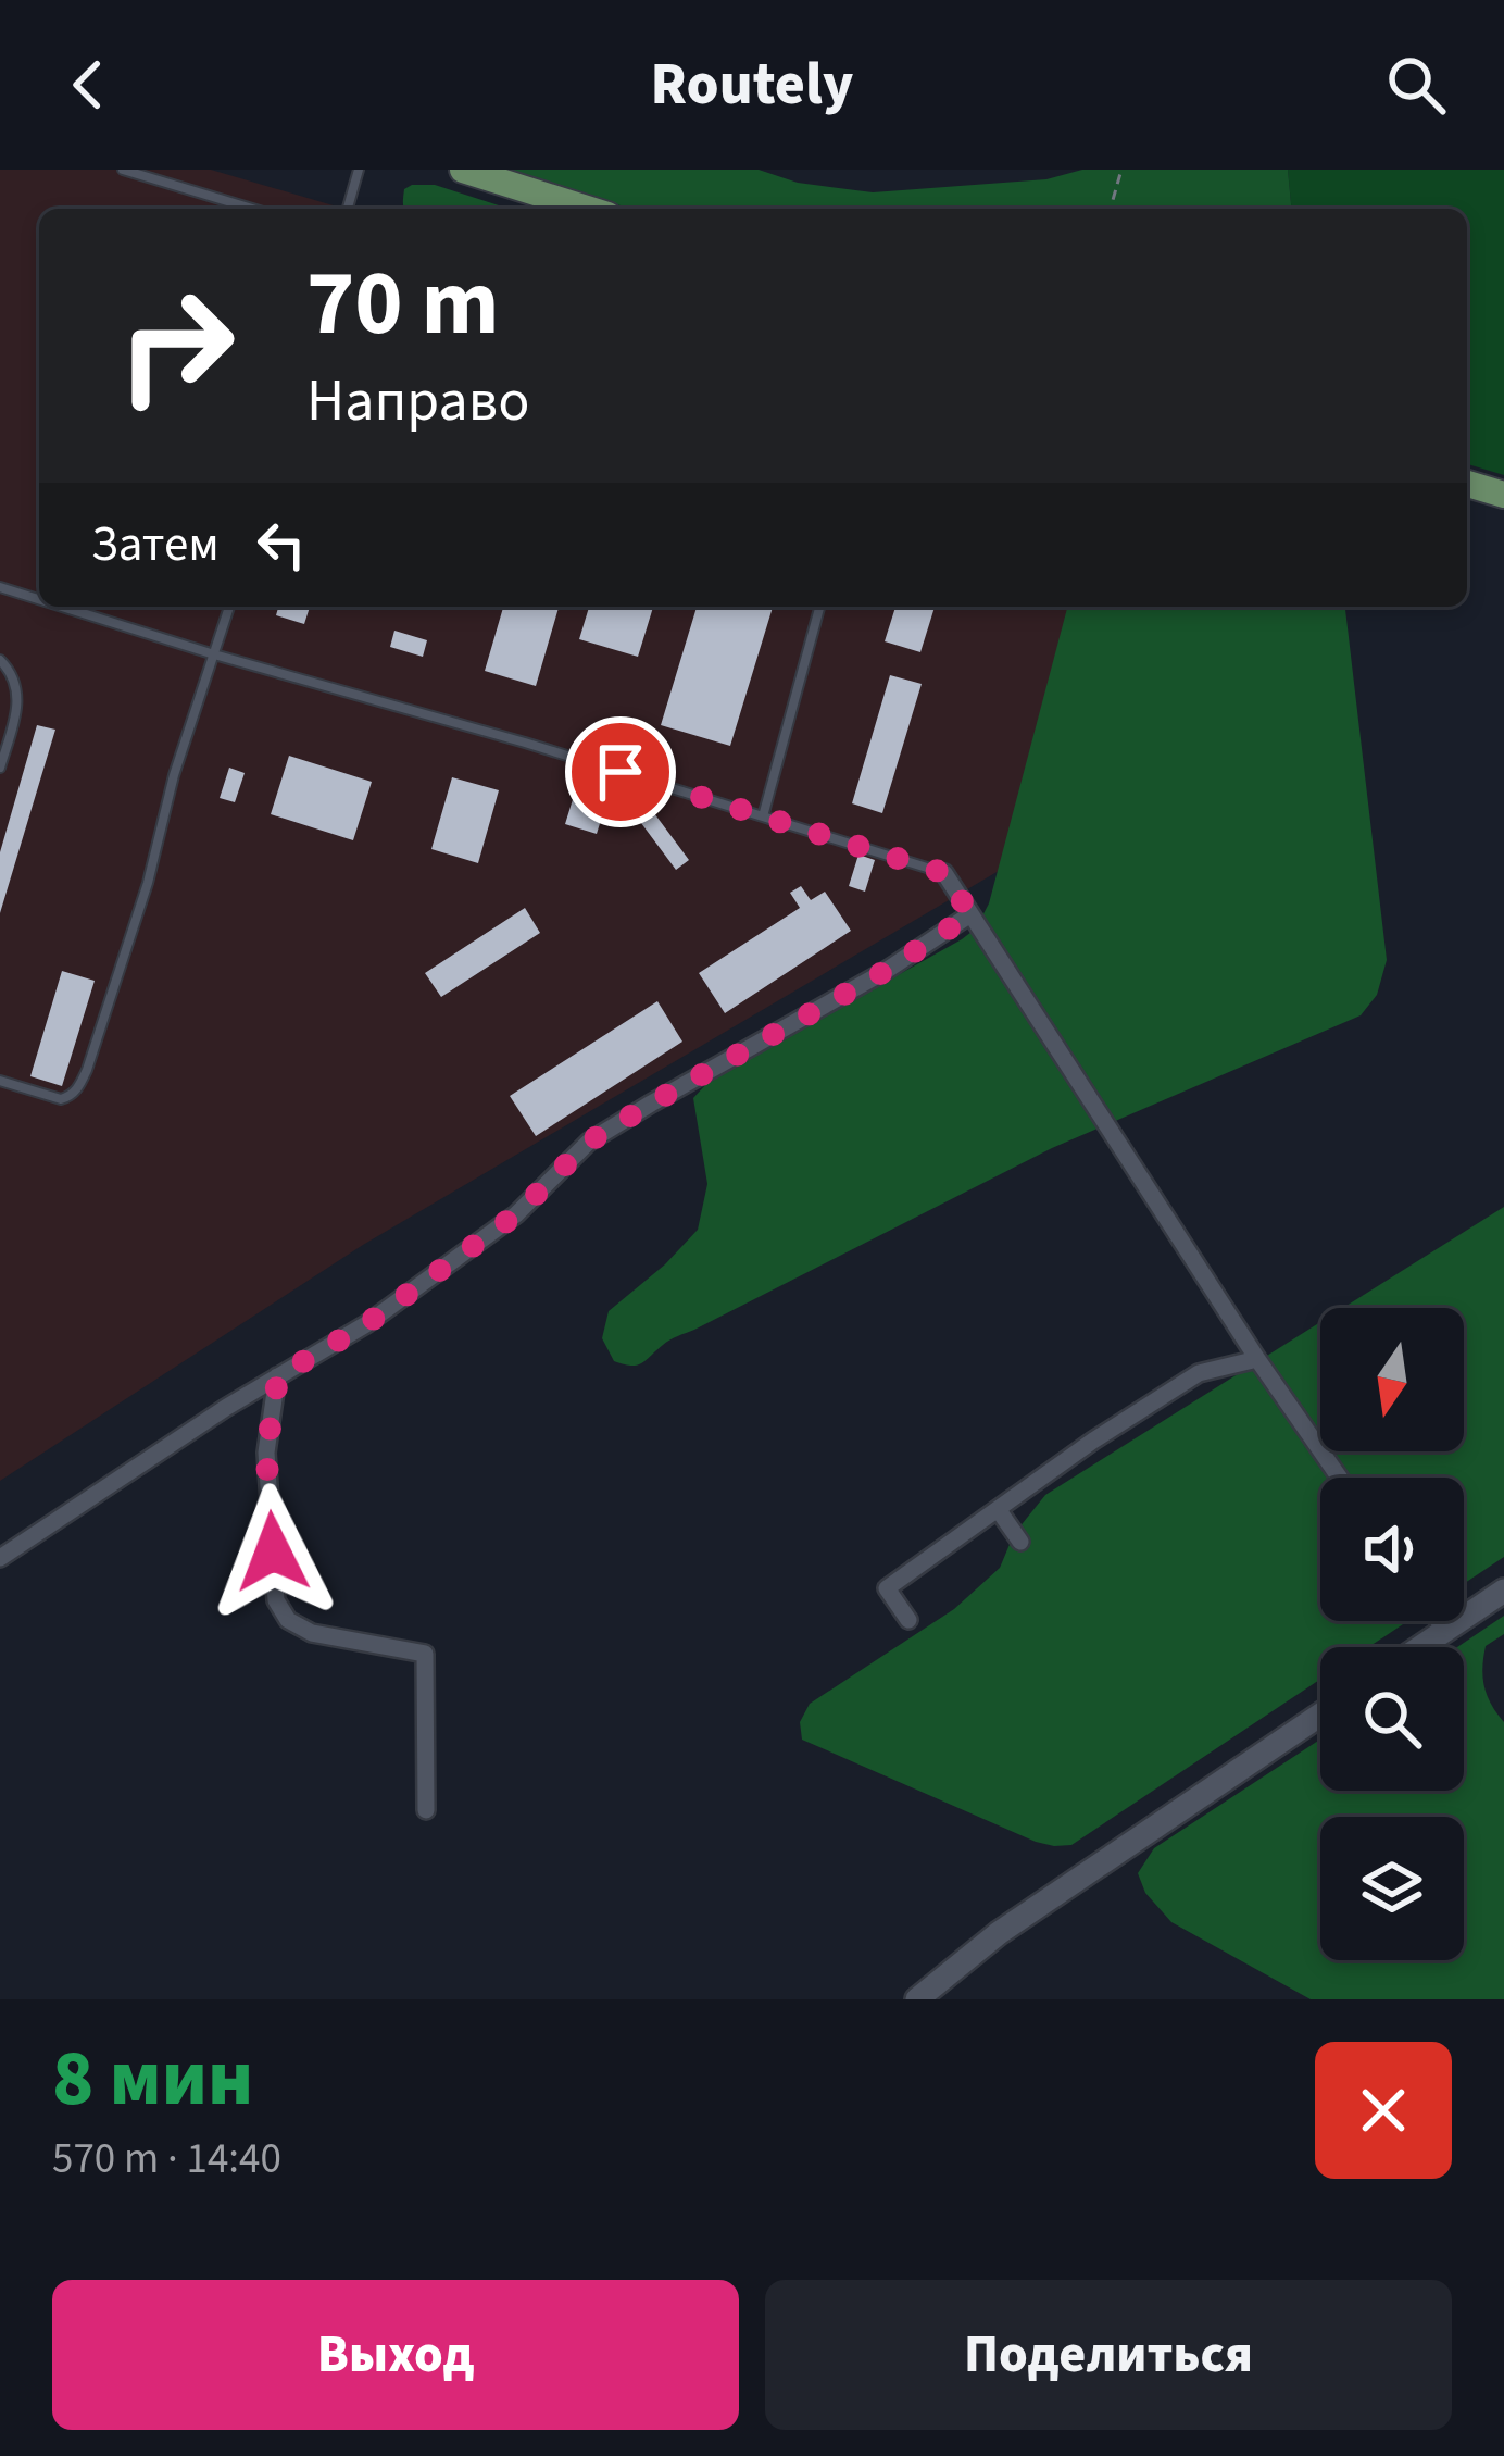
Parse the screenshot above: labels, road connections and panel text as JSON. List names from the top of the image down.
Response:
{
  "north": "bottom",
  "page": {
    "header": "Routely",
    "turn": ["70 m", "Направо"],
    "then": "Затем",
    "heading": ["8 мин", "570 m · 14:40"],
    "buttons": ["Выход", "Поделиться"]
  }
}
